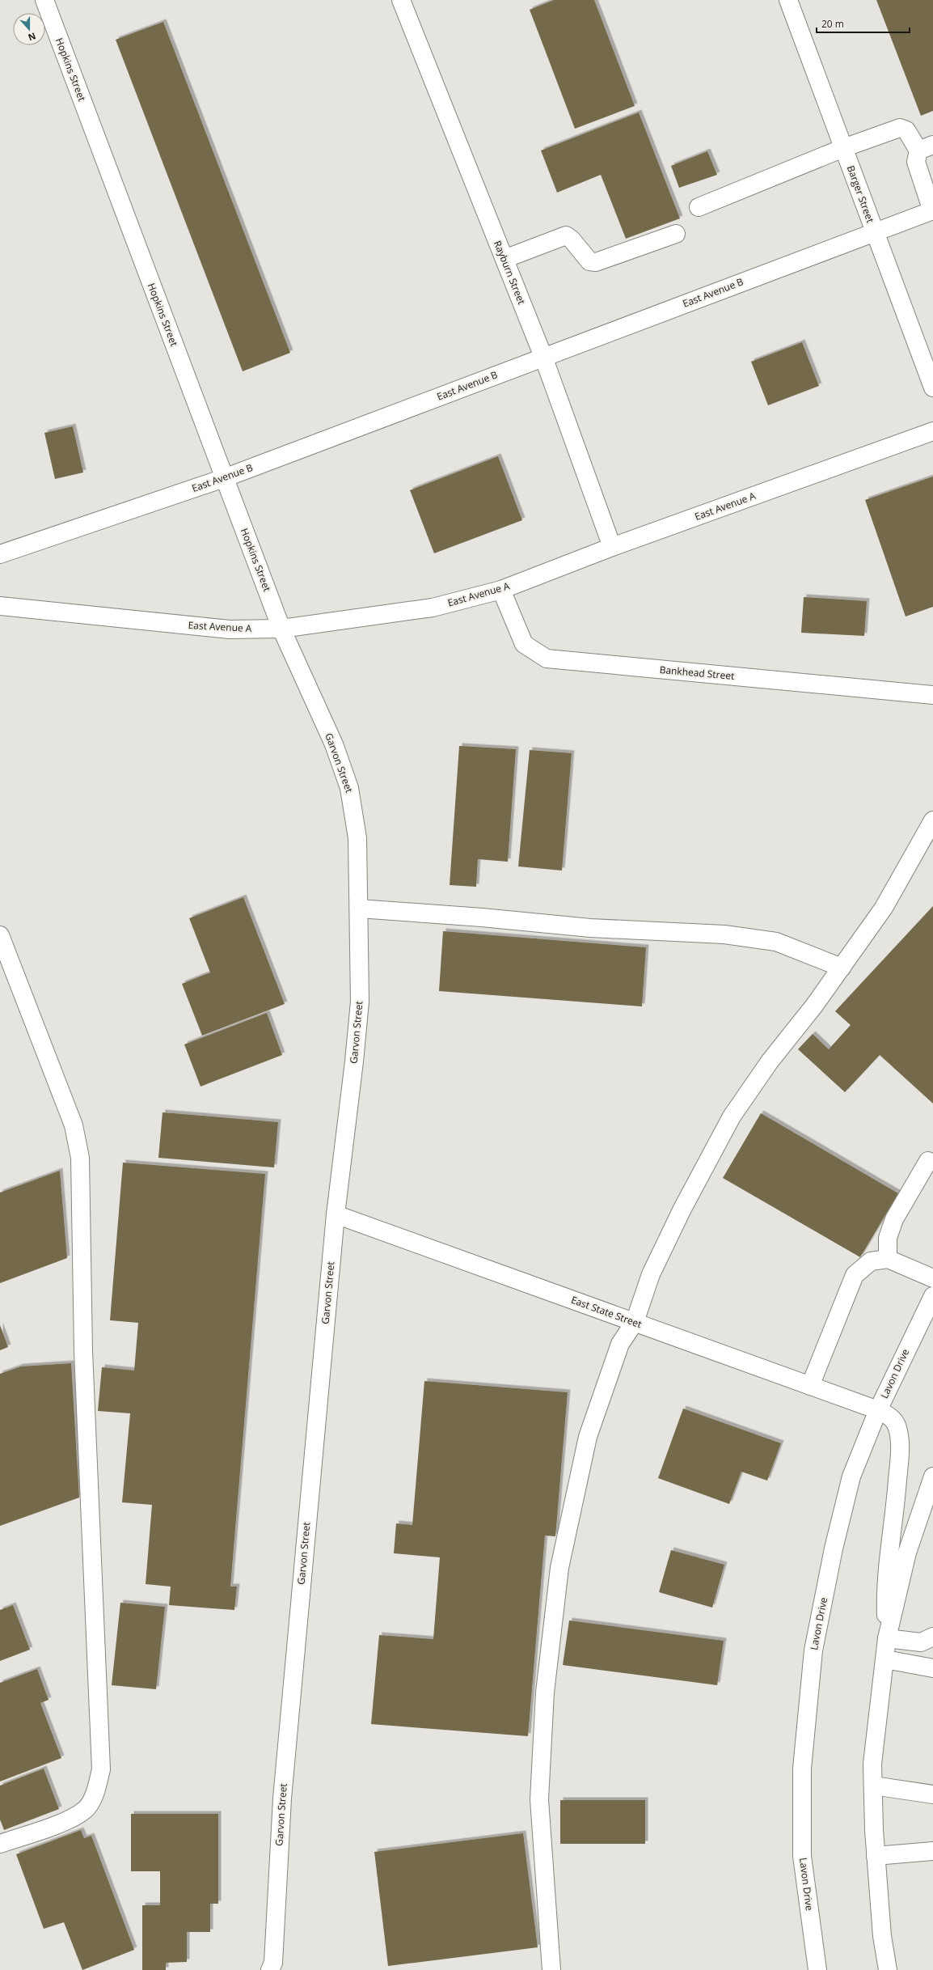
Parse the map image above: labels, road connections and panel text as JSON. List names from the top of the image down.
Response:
{
  "streets": {
    "street": [
      "Hopkins Street",
      "Barger Street",
      "Rayburn Street",
      "East Avenue B",
      "East Avenue A",
      "Bankhead Street",
      "Garvon Street",
      "East State Street",
      "Lavon Drive"
    ]
  },
  "crossings": [
    ["Hopkins Street", "East Avenue B"],
    ["Hopkins Street", "East Avenue A"],
    ["Hopkins Street", "Garvon Street"],
    ["Barger Street", "East Avenue B"],
    ["Rayburn Street", "East Avenue B"],
    ["Rayburn Street", "East Avenue A"],
    ["East Avenue A", "Bankhead Street"],
    ["East Avenue A", "Garvon Street"],
    ["Garvon Street", "East State Street"],
    ["East State Street", "Lavon Drive"]
  ],
  "scale_bar": "20 m",
  "north": "bottom"
}
